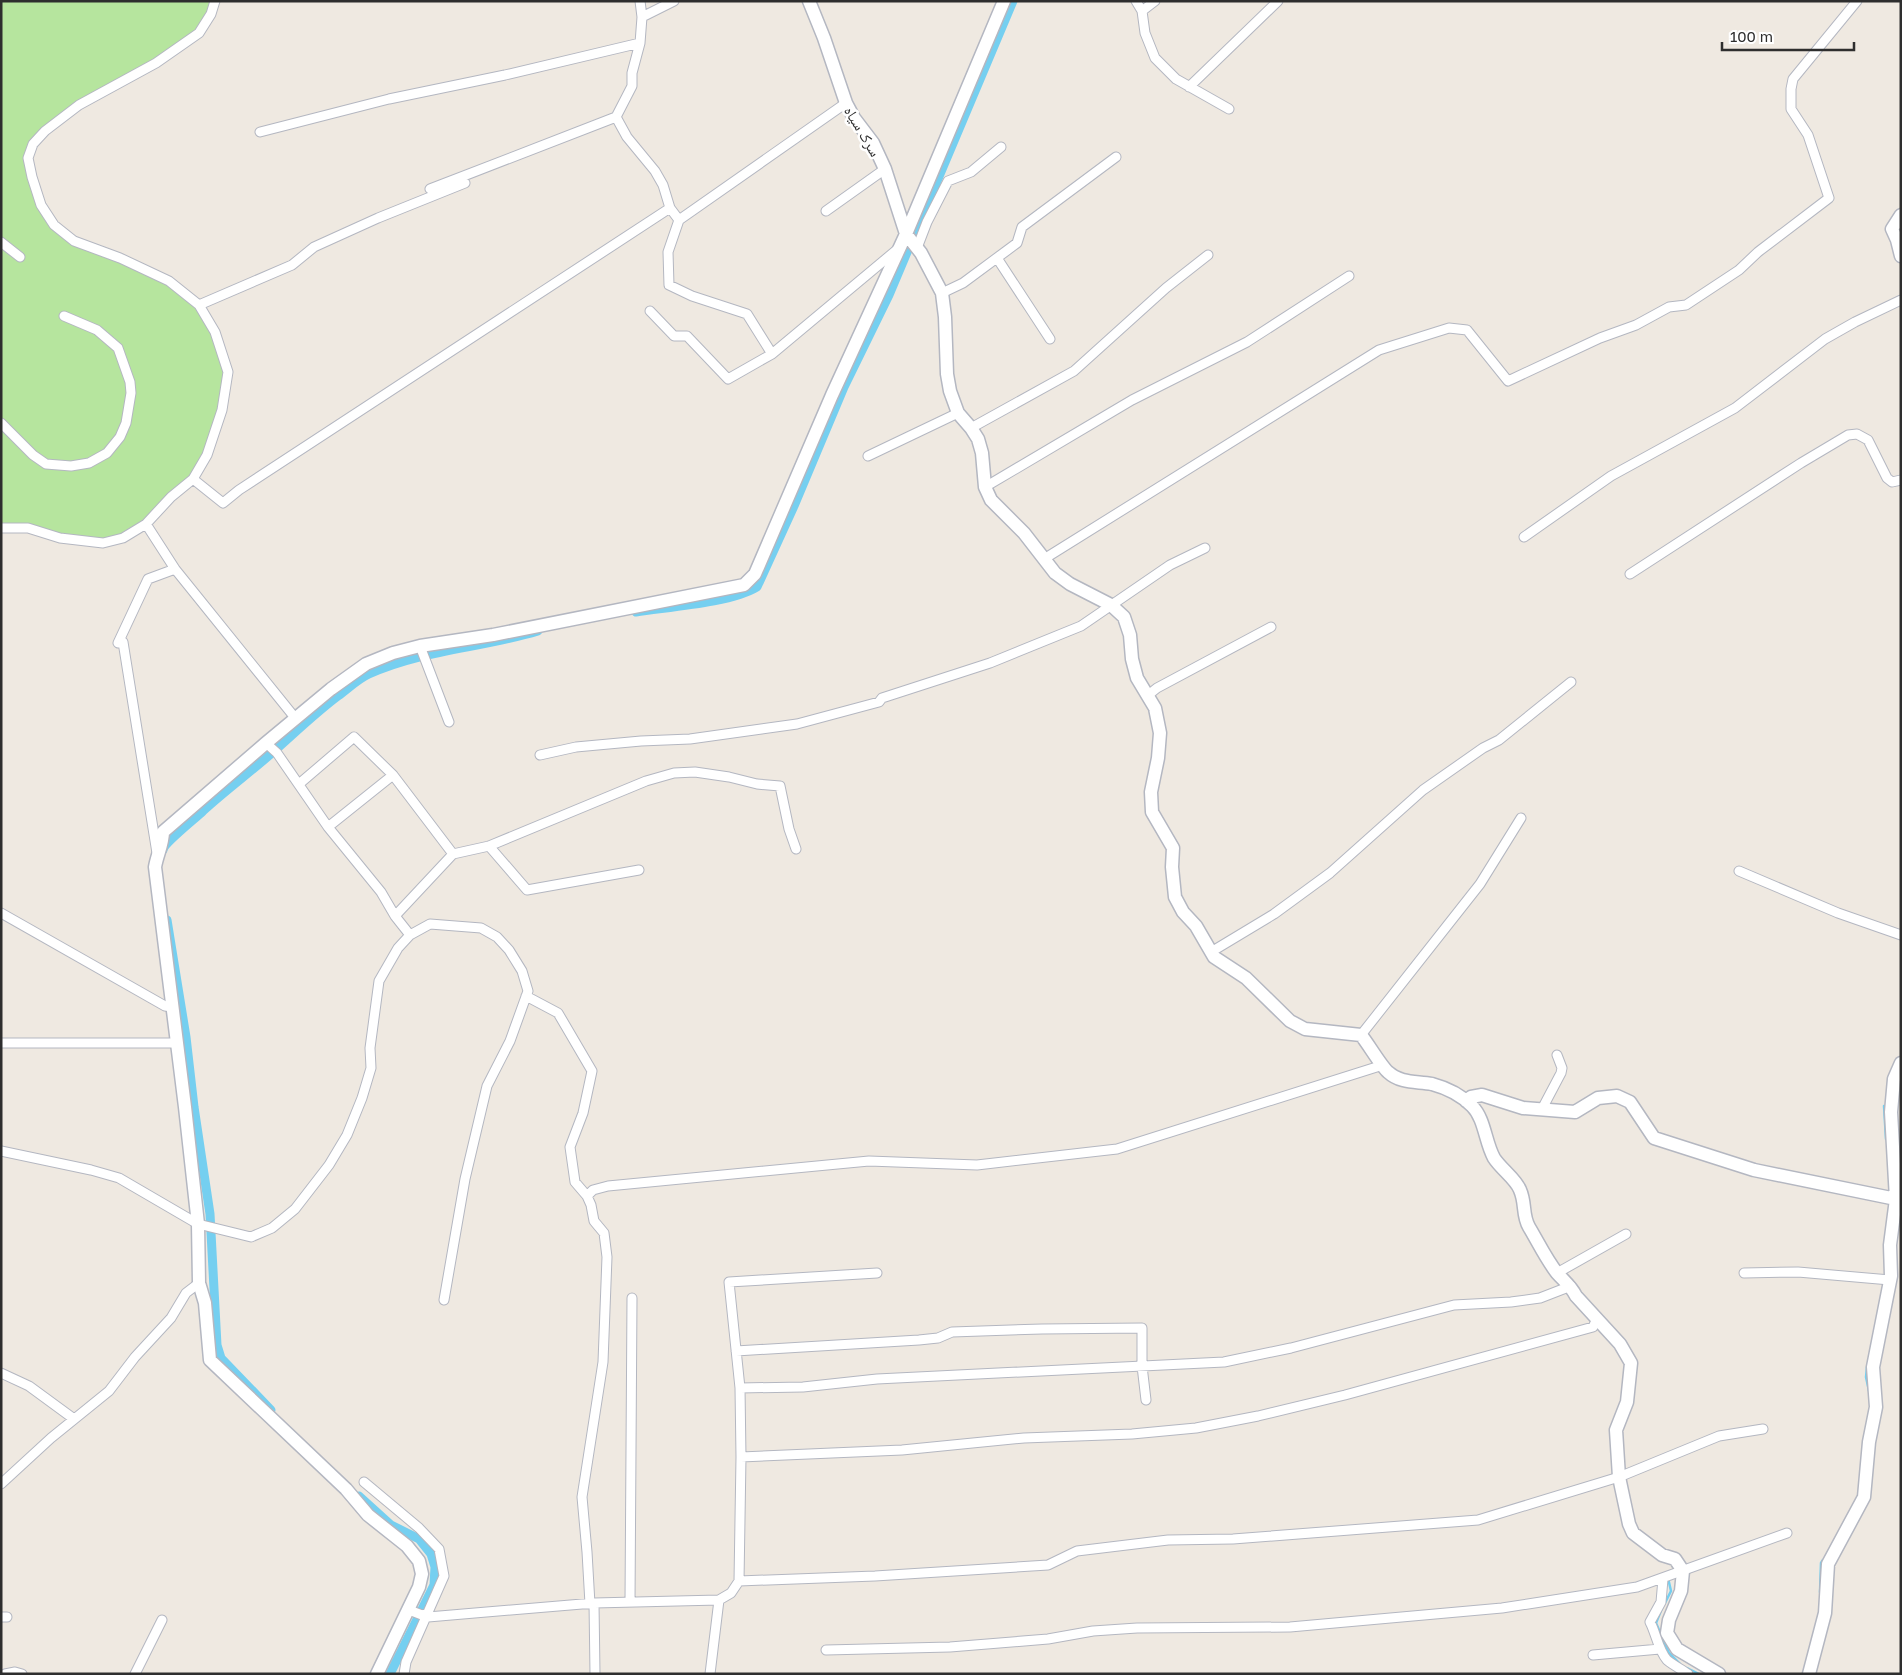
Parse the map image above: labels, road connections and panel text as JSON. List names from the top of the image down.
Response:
{
  "streets": {
    "street": ["سرک سیاه"]
  },
  "scale_bar": "100 m"
}
